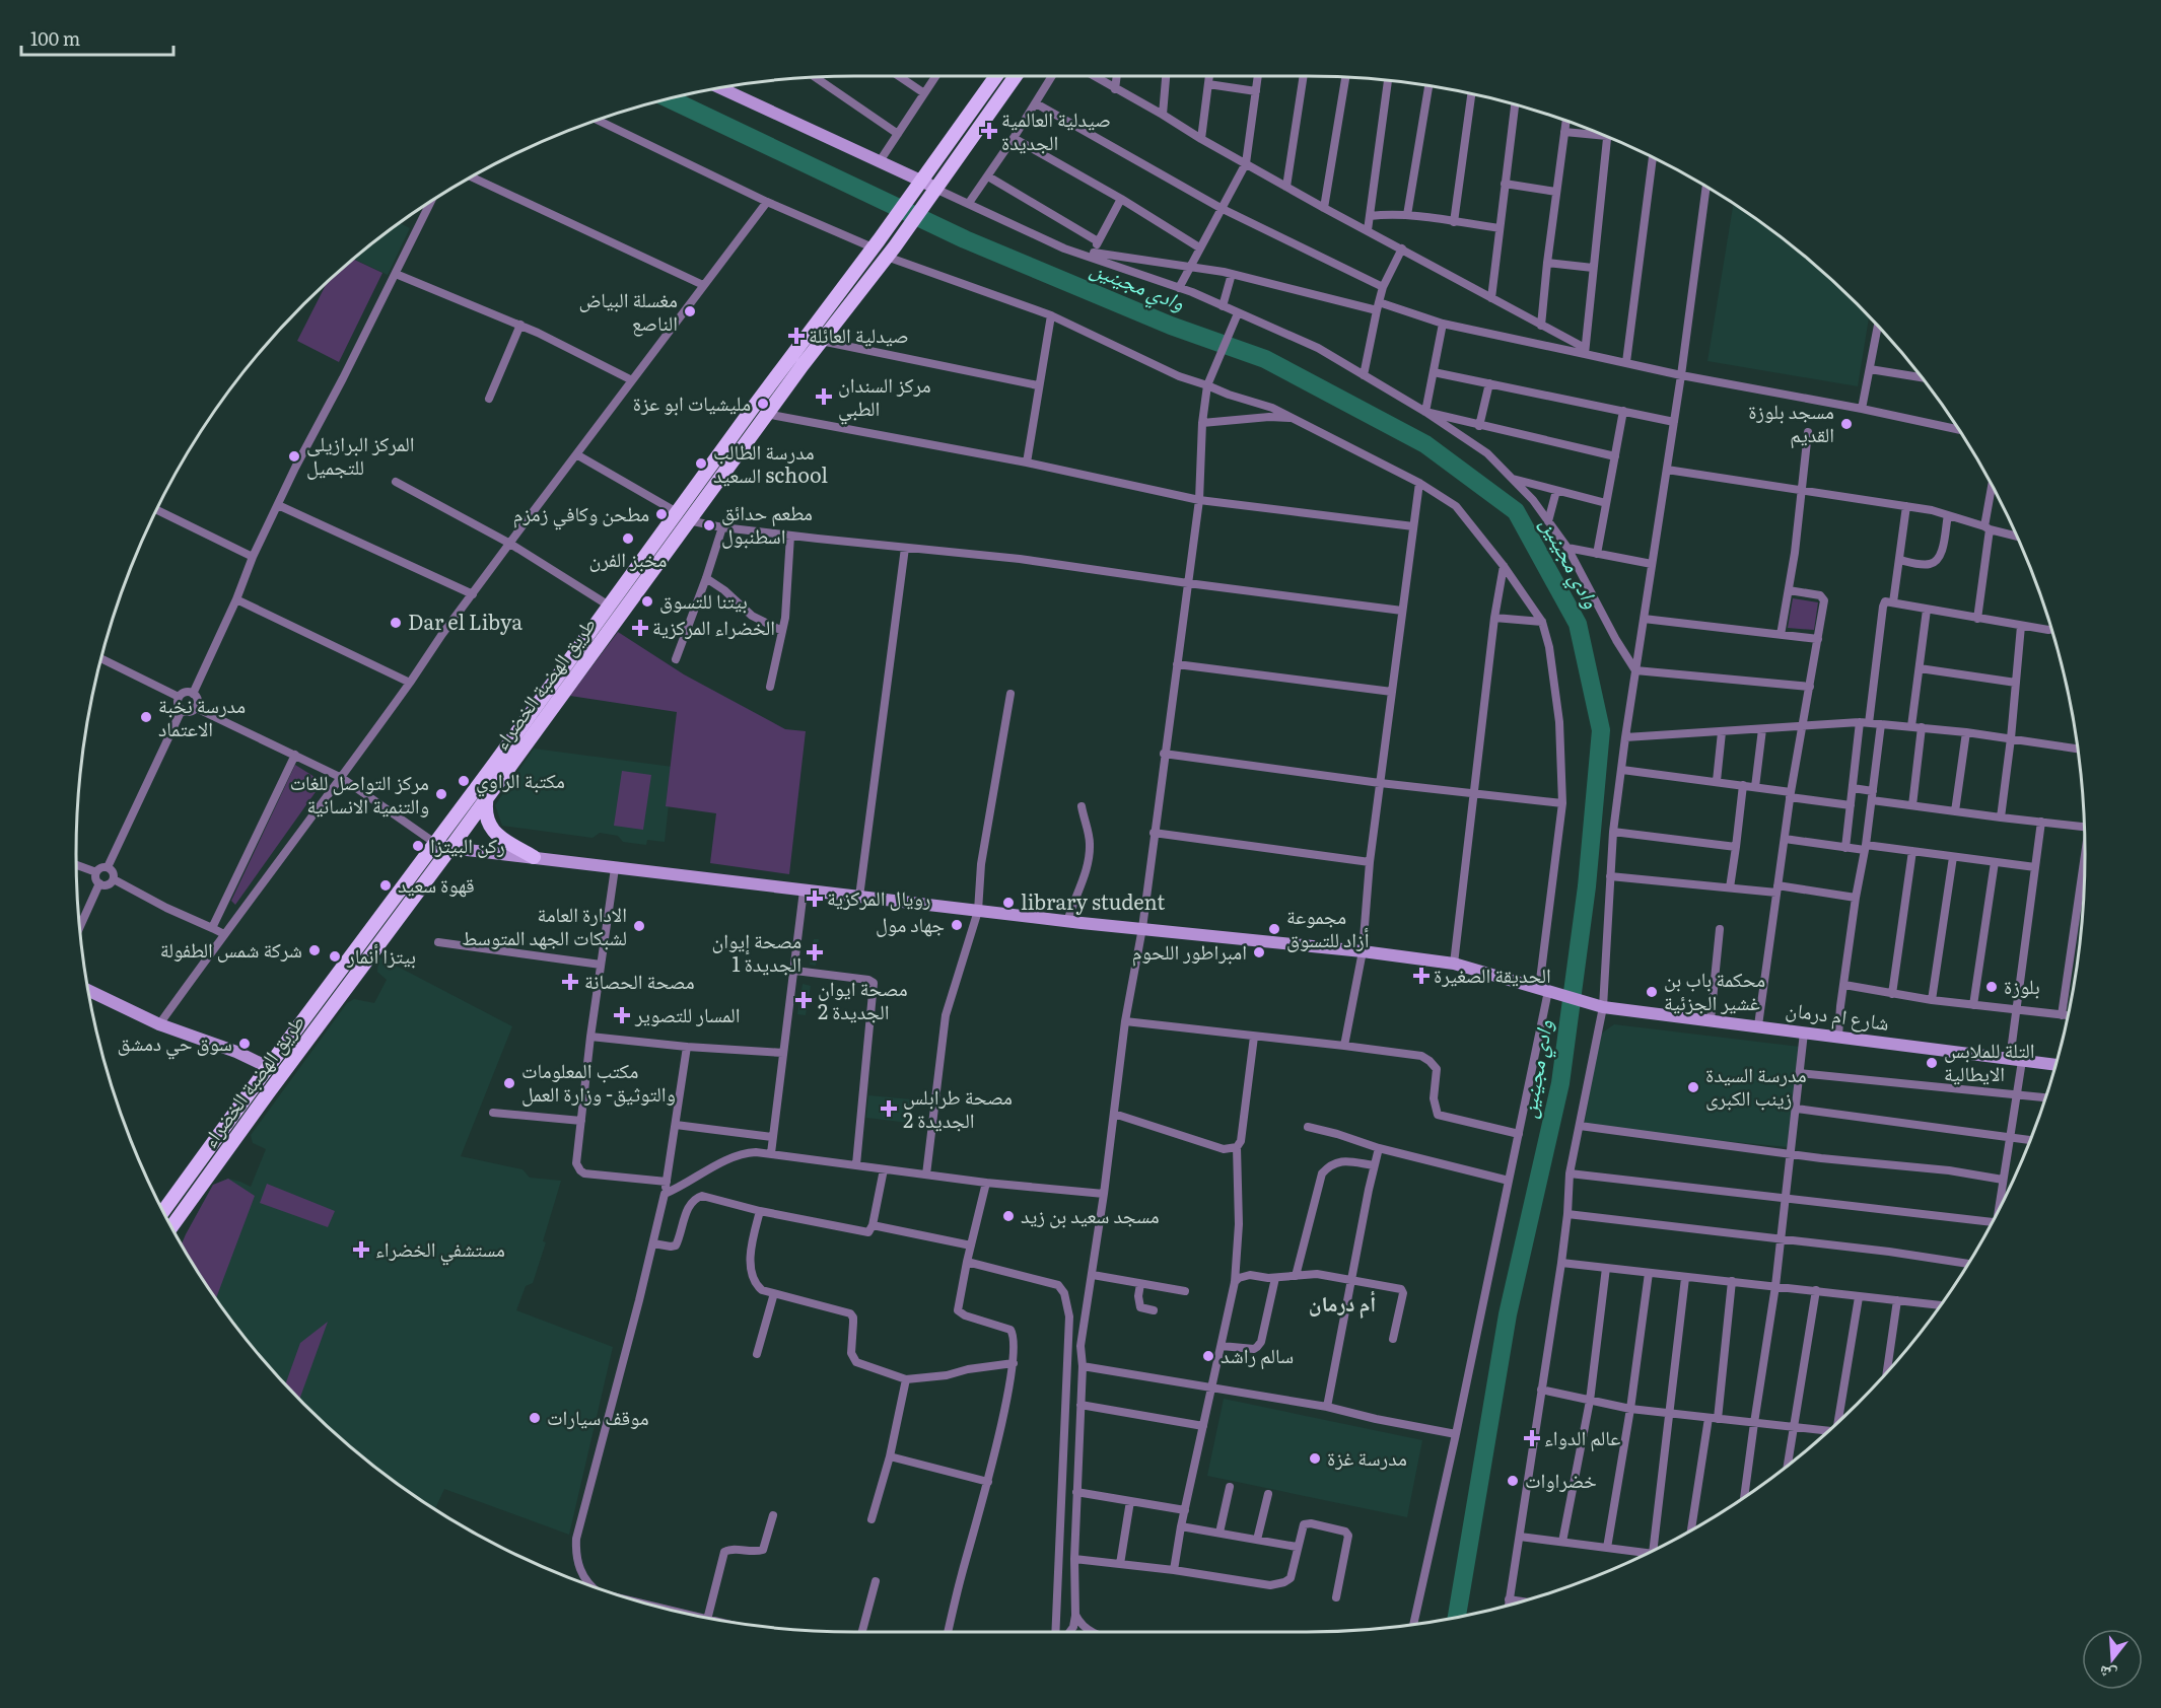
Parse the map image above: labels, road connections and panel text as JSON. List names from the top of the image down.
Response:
{
  "streets": {
    "main road": ["طريق الهضبة الخضراء"],
    "street": ["شارع ام درمان"]
  },
  "crossings": [
    ["طريق الهضبة الخضراء", "شارع ام درمان"]
  ],
  "districts": ["أم درمان"],
  "water": ["وادي مجينين"],
  "places": {
    "health": [
      "صيدلية العالمية الجديدة",
      "صيدلية العائلة",
      "مركز السندان الطبي",
      "الخضراء المركزية",
      "رويال المركزية",
      "مصحة إيوان الجديدة 1",
      "الحديقة الصغيرة",
      "مصحة الحصانة",
      "مصحة ايوان الجديدة 2",
      "المسار للتصوير",
      "مصحة طرابلس الجديدة 2",
      "مستشفي الخضراء",
      "عالم الدواء"
    ],
    "other": [
      "مغسلة البياض الناصع",
      "مليشيات ابو عزة",
      "مسجد بلوزة القديم",
      "المركز البرازيلى للتجميل",
      "مدرسة الطالب السعيد school",
      "مطحن وكافي زمزم",
      "مطعم حدائق اسطنبول",
      "مخبز الفرن",
      "بيتنا للتسوق",
      "Dar el Libya",
      "مدرسة نخبة الاعتماد",
      "مكتبة الراوي",
      "مركز التواصل للغات والتنمية الانسانية",
      "ركن البيتزا",
      "قهوة سعيد",
      "library student",
      "جهاد مول",
      "الادارة العامة لشبكات الجهد المتوسط",
      "مجموعة أزاد للتسوق",
      "شركة شمس الطفولة",
      "امبراطور اللحوم",
      "بيتزا أنمار",
      "بلوزة",
      "محكمة باب بن غشير الجزئية",
      "سوق حي دمشق",
      "التلة للملابس الايطالية",
      "مكتب المعلومات والتوثيق- وزارة العمل",
      "مدرسة السيدة زينب الكبرى",
      "مسجد سعيد بن زيد",
      "سالم راشد",
      "موقف سيارات",
      "مدرسة غزة",
      "خضراوات"
    ]
  },
  "scale_bar": "100 m",
  "north": "bottom"
}
